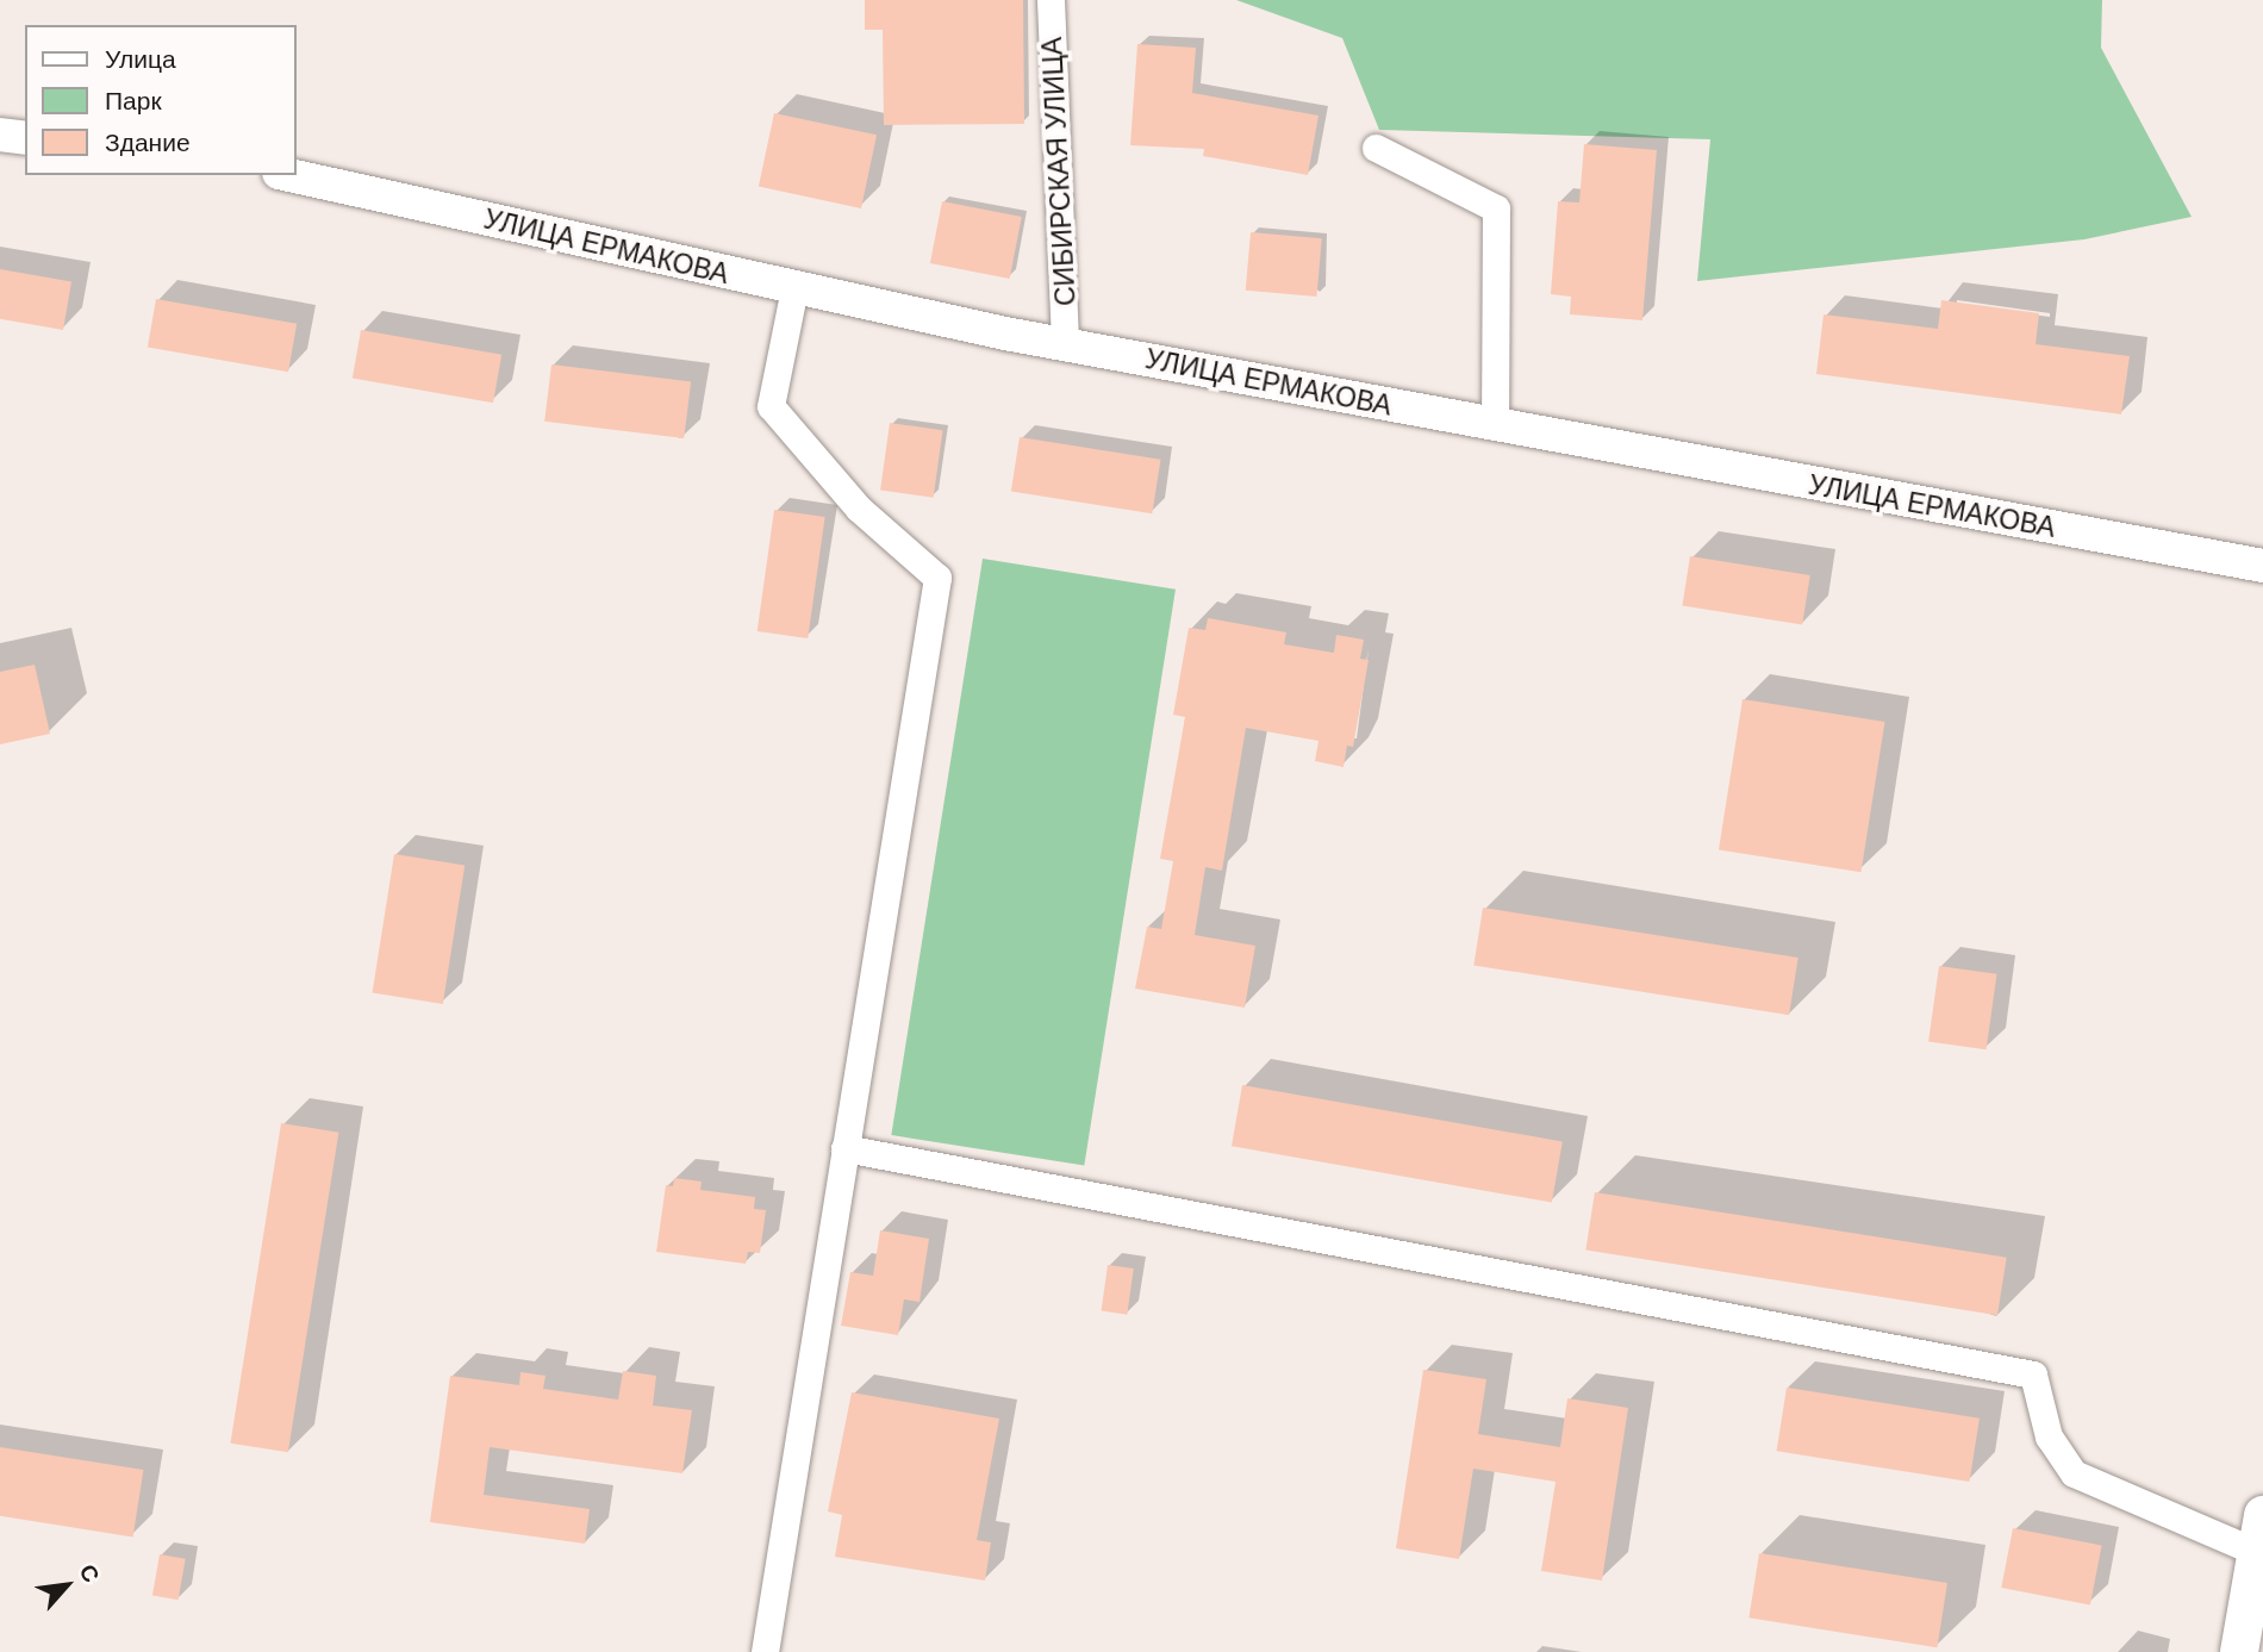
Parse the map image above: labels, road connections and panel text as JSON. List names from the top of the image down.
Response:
{
  "streets": {
    "street": ["СИБИРСКАЯ УЛИЦА", "УЛИЦА ЕРМАКОВА"]
  },
  "crossings": [
    ["СИБИРСКАЯ УЛИЦА", "УЛИЦА ЕРМАКОВА"]
  ],
  "legend": ["Улица", "Парк", "Здание"],
  "north": "top right"
}
